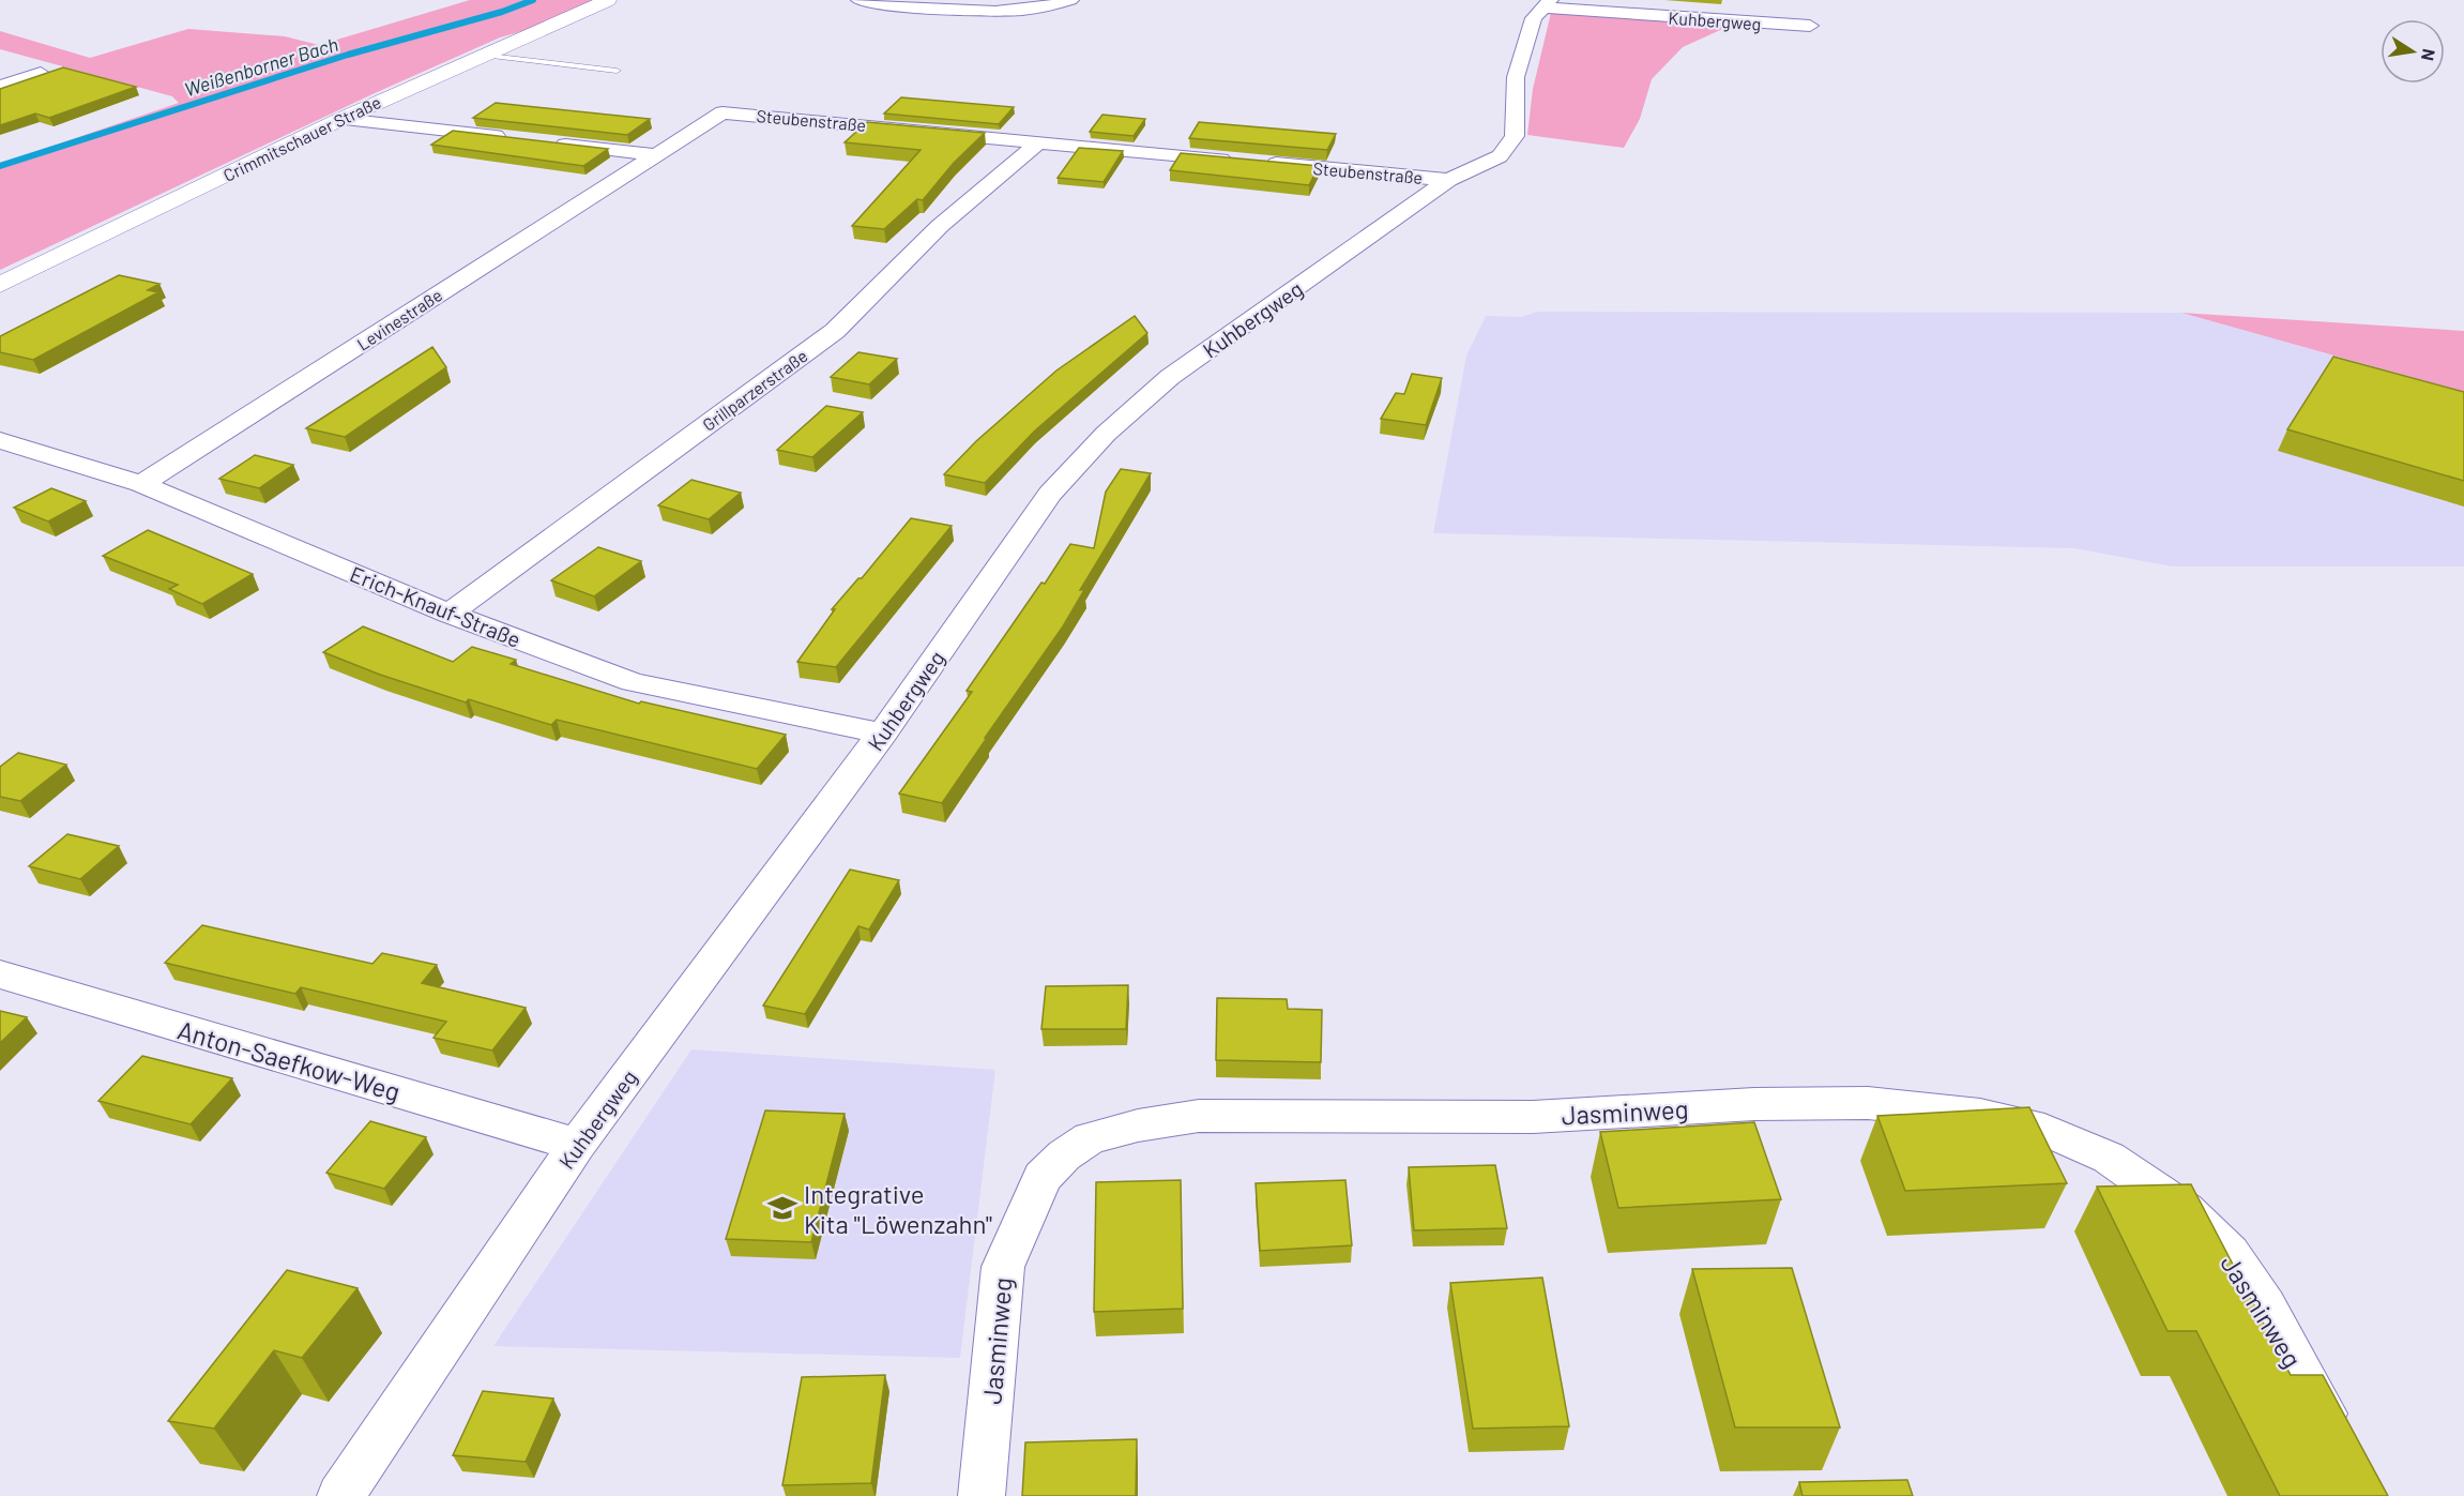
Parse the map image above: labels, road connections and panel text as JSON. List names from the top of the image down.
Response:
{
  "streets": {
    "main road": ["Crimmitschauer Straße"],
    "street": [
      "Kuhbergweg",
      "Steubenstraße",
      "Levinestraße",
      "Grillparzerstraße",
      "Erich-Knauf-Straße",
      "Anton-Saefkow-Weg",
      "Jasminweg"
    ]
  },
  "crossings": [
    ["Kuhbergweg", "Steubenstraße"],
    ["Kuhbergweg", "Erich-Knauf-Straße"],
    ["Kuhbergweg", "Anton-Saefkow-Weg"],
    ["Steubenstraße", "Levinestraße"],
    ["Steubenstraße", "Grillparzerstraße"],
    ["Levinestraße", "Erich-Knauf-Straße"],
    ["Grillparzerstraße", "Erich-Knauf-Straße"]
  ],
  "water": ["Weißenborner Bach"],
  "places": {
    "school or university": ["Integrative Kita \"Löwenzahn\""]
  },
  "north": "right"
}
